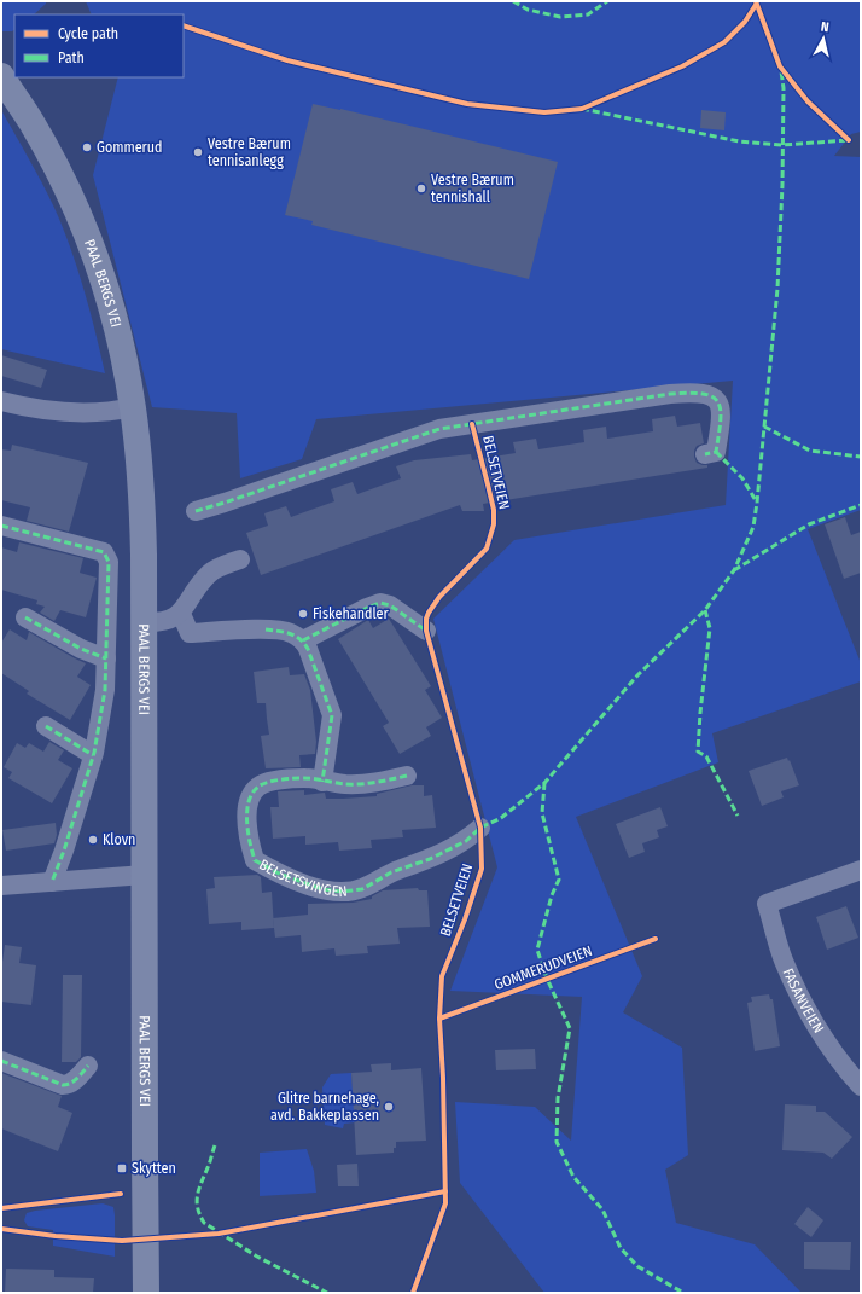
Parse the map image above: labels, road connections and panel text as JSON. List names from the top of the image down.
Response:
{
  "streets": {
    "street": [
      "PAAL BERGS VEI",
      "BELSETVEIEN",
      "BELSETSVINGEN",
      "FASANVEIEN"
    ],
    "cycle path": ["GOMMERUDVEIEN"]
  },
  "places": {
    "other": [
      "Gommerud",
      "Vestre Bærum tennisanlegg",
      "Vestre Bærum tennishall",
      "Fiskehandler",
      "Klovn",
      "Glitre barnehage, avd. Bakkeplassen"
    ],
    "transit": ["Skytten"]
  },
  "legend": ["Cycle path", "Path"],
  "north": "top"
}
